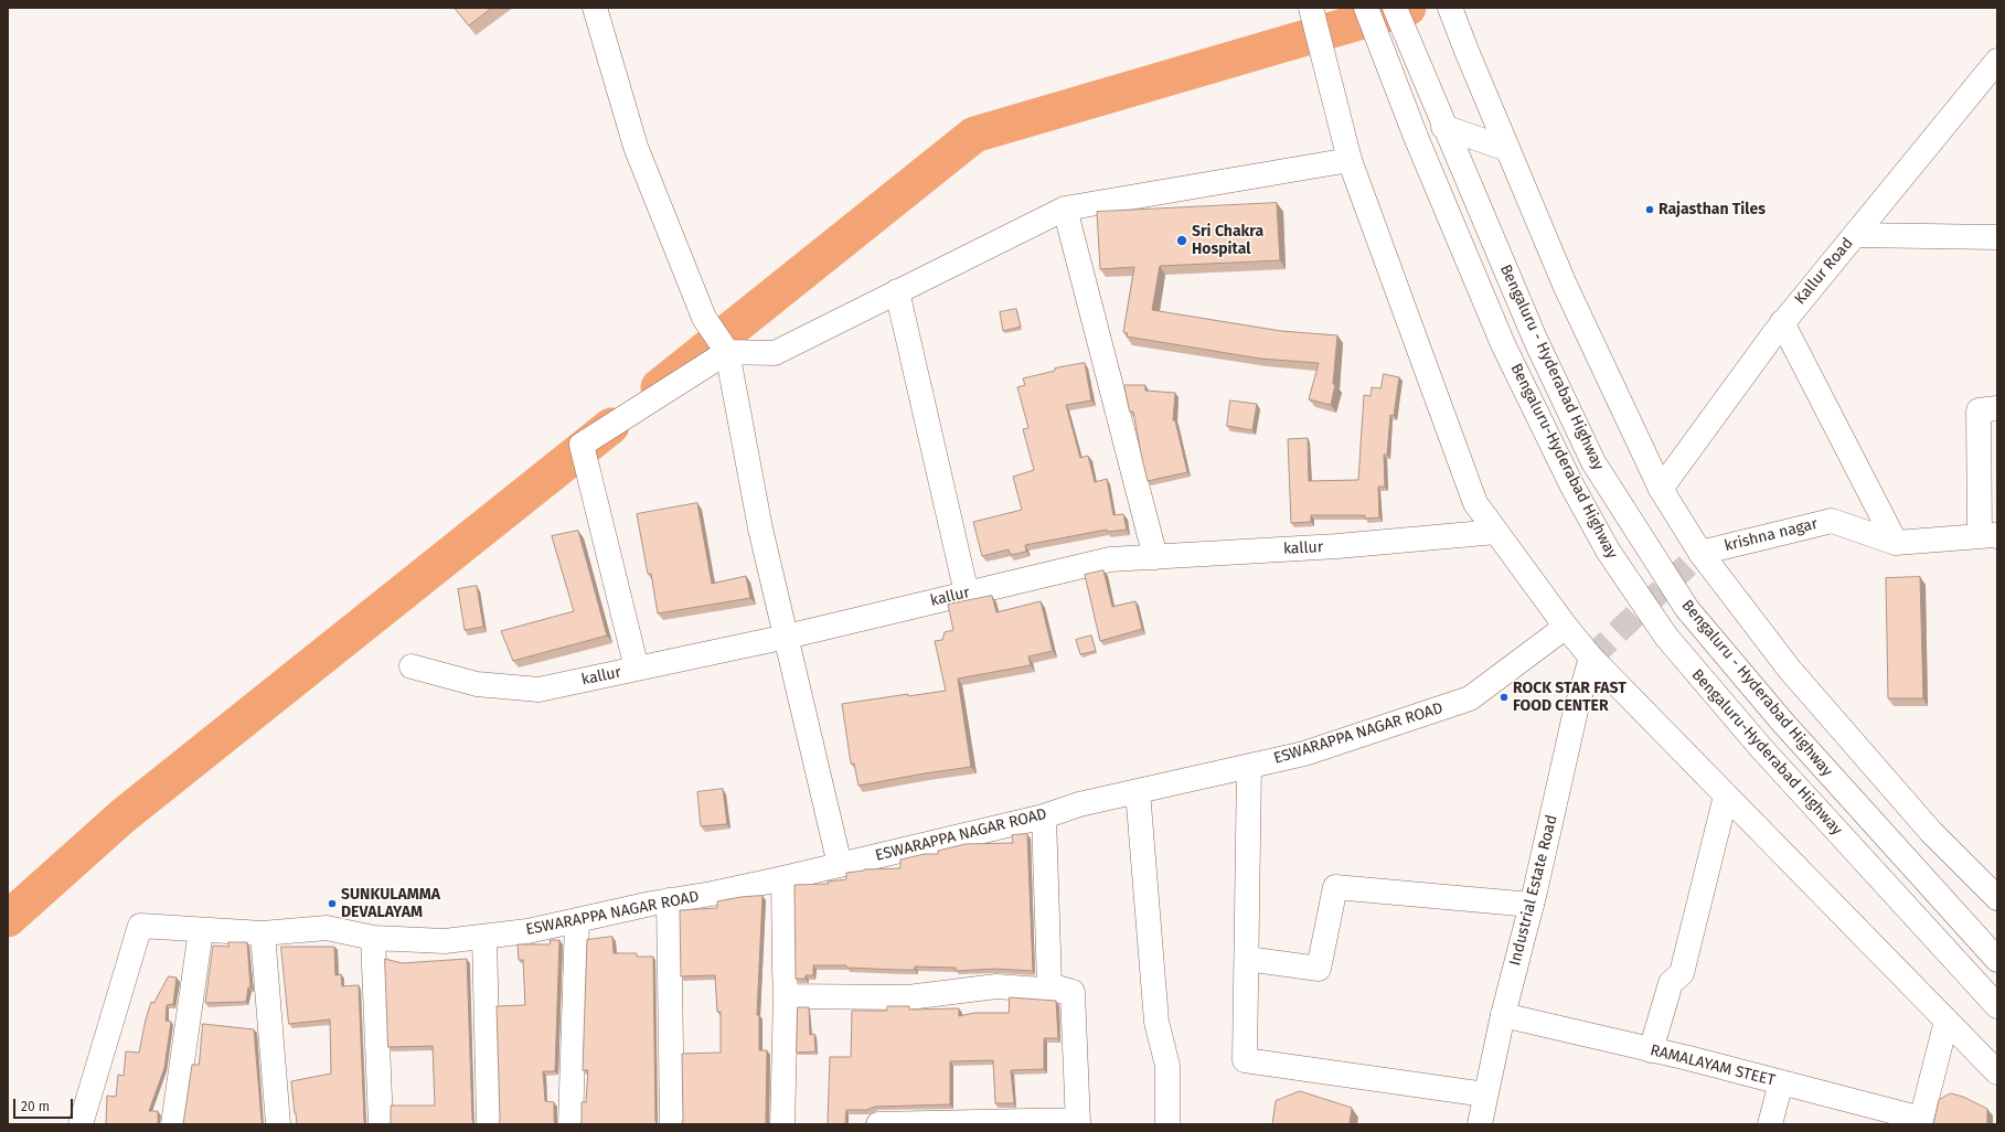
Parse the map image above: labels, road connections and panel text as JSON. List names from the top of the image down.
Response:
{
  "streets": {
    "main road": [
      "Kallur Road",
      "Bengaluru - Hyderabad Highway",
      "Bengaluru-Hyderabad Highway",
      "krishna nagar",
      "kallur",
      "ESWARAPPA NAGAR ROAD",
      "Industrial Estate Road",
      "RAMALAYAM STEET"
    ]
  },
  "crossings": [
    ["Industrial Estate Road", "RAMALAYAM STEET"]
  ],
  "places": [
    "Rajasthan Tiles",
    "Sri Chakra Hospital",
    "ROCK STAR FAST FOOD CENTER",
    "SUNKULAMMA DEVALAYAM"
  ],
  "scale_bar": "20 m"
}
